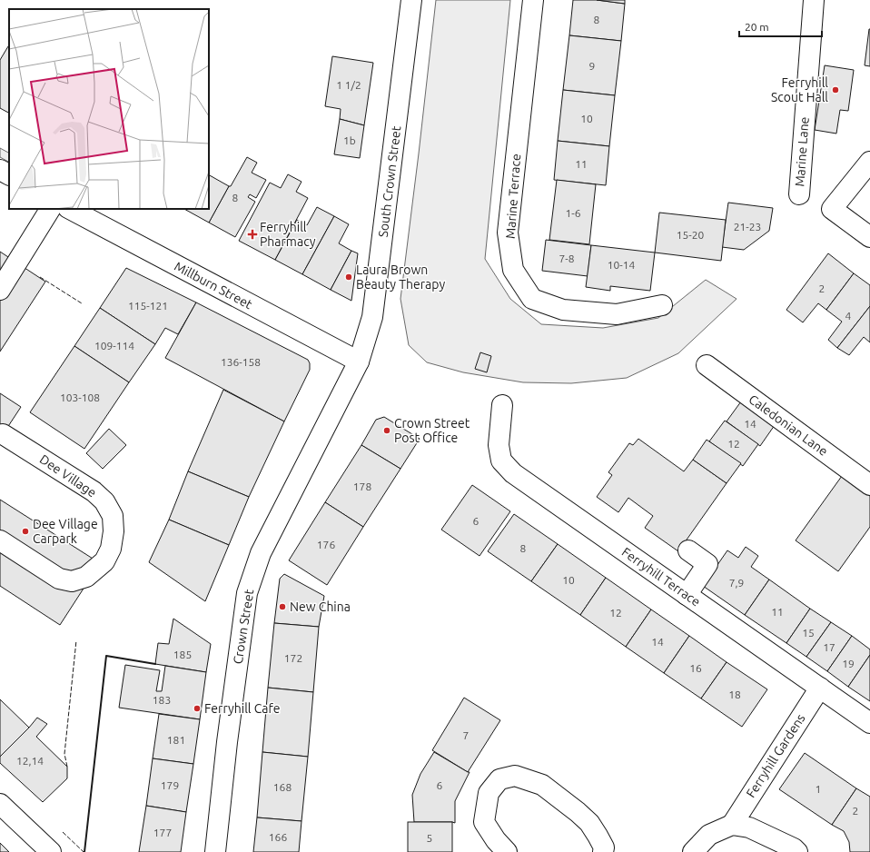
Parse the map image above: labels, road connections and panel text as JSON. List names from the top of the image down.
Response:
{
  "streets": {
    "street": [
      "Marine Lane",
      "South Crown Street",
      "Marine Terrace",
      "Millburn Street",
      "Caledonian Lane",
      "Dee Village",
      "Ferryhill Terrace",
      "Crown Street",
      "Ferryhill Gardens"
    ]
  },
  "crossings": [
    ["South Crown Street", "Millburn Street"],
    ["South Crown Street", "Crown Street"],
    ["Millburn Street", "Crown Street"],
    ["Ferryhill Terrace", "Ferryhill Gardens"]
  ],
  "places": {
    "other": [
      "Ferryhill Scout Hall",
      "Laura Brown Beauty Therapy",
      "Crown Street Post Office",
      "Dee Village Carpark",
      "New China",
      "Ferryhill Cafe"
    ],
    "health": ["Ferryhill Pharmacy"]
  },
  "house_numbers": [
    "8",
    "9",
    "1 1/2",
    "10",
    "1b",
    "11",
    "8",
    "1-6",
    "21-23",
    "15-20",
    "7-8",
    "10-14",
    "2",
    "115-121",
    "4",
    "109-114",
    "136-158",
    "103-108",
    "14",
    "12",
    "178",
    "6",
    "176",
    "8",
    "10",
    "7,9",
    "11",
    "12",
    "15",
    "14",
    "17",
    "185",
    "172",
    "19",
    "16",
    "18",
    "183",
    "7",
    "181",
    "12,14",
    "179",
    "6",
    "168",
    "1",
    "2",
    "177",
    "166",
    "5"
  ],
  "scale_bar": "20 m"
}
